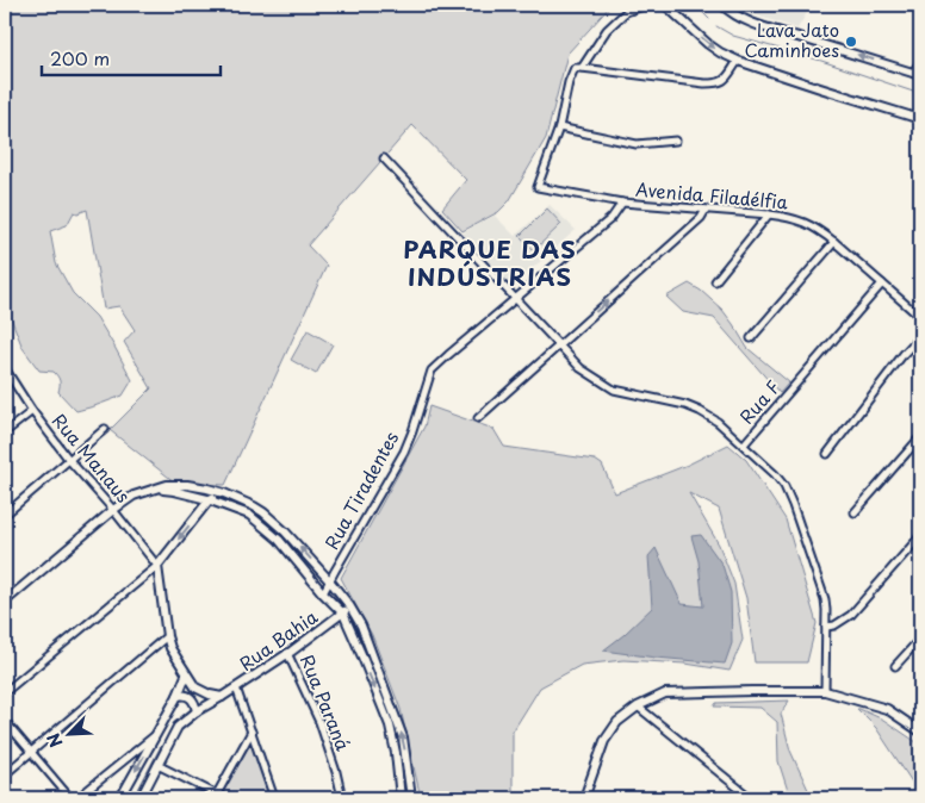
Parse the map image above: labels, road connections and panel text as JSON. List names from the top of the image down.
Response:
{
  "streets": {
    "main road": ["Rua Bahia"],
    "street": [
      "Avenida Filadélfia",
      "Rua F",
      "Rua Manaus",
      "Rua Tiradentes",
      "Rua Paraná"
    ]
  },
  "crossings": [
    ["Avenida Filadélfia", "Rua F"],
    ["Avenida Filadélfia", "Rua Tiradentes"],
    ["Rua Bahia", "Rua Paraná"]
  ],
  "districts": ["PARQUE DAS INDÚSTRIAS"],
  "places": ["Lava Jato Caminhoes"],
  "scale_bar": "200 m",
  "north": "bottom left"
}
